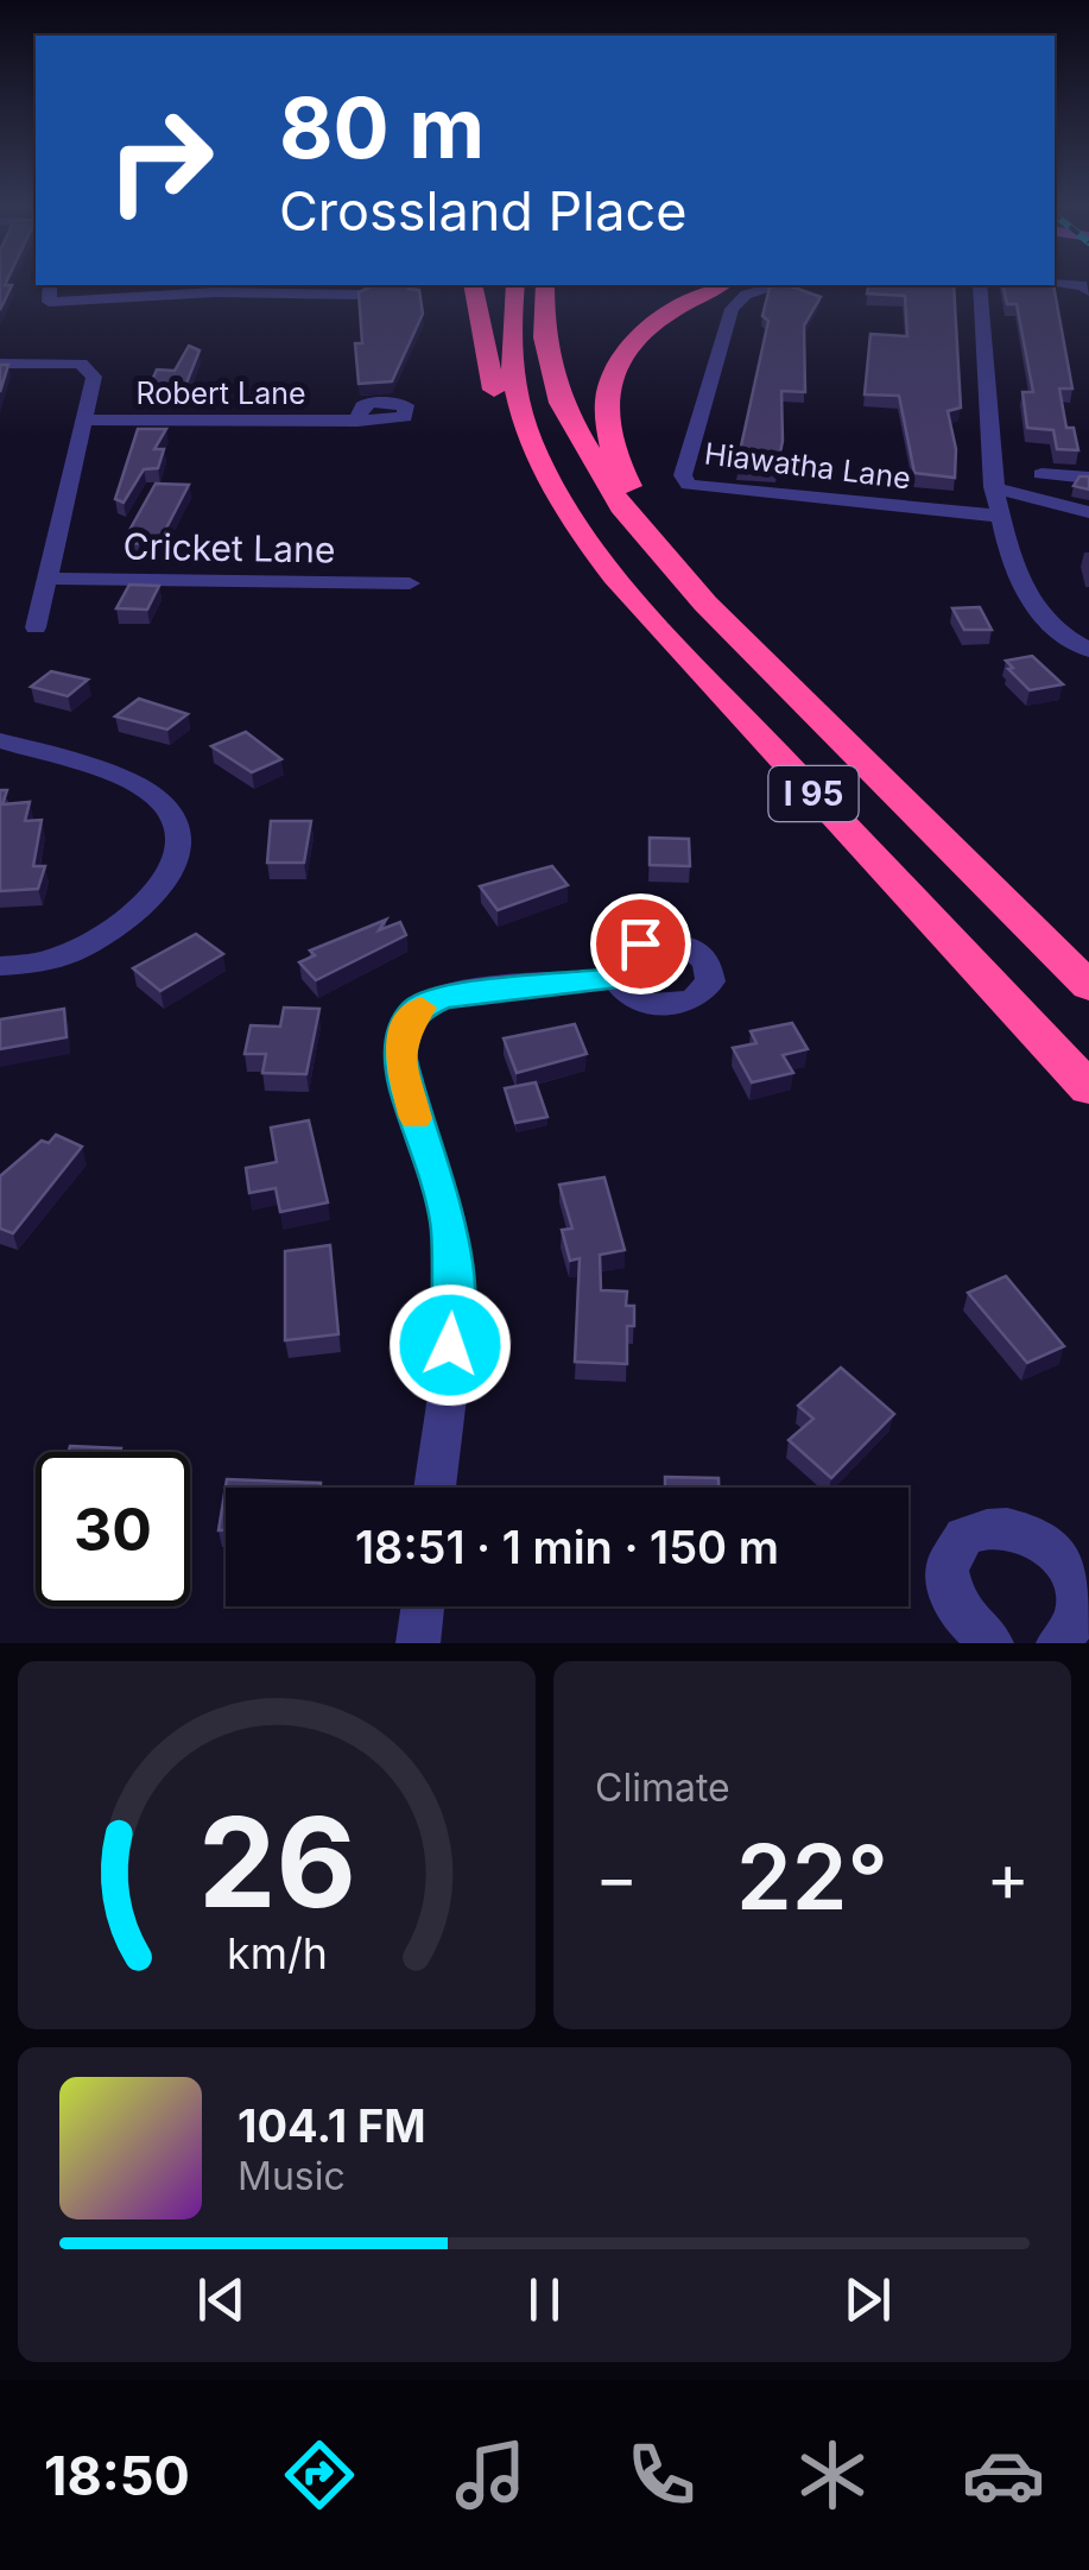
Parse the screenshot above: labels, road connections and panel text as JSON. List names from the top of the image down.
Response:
{
  "streets": {
    "highway": ["I 95"],
    "street": ["Robert Lane", "Hiawatha Lane", "Cricket Lane"]
  },
  "page": {
    "turn": ["80 m", "Crossland Place"],
    "limit": "30",
    "trip": "18:51 · 1 min · 150 m",
    "tile": "Climate",
    "heat": ["−", "22°", "+"],
    "song": ["104.1 FM", "Music"],
    "tabs": "18:50",
    "gauge": ["26", "km/h"]
  }
}
